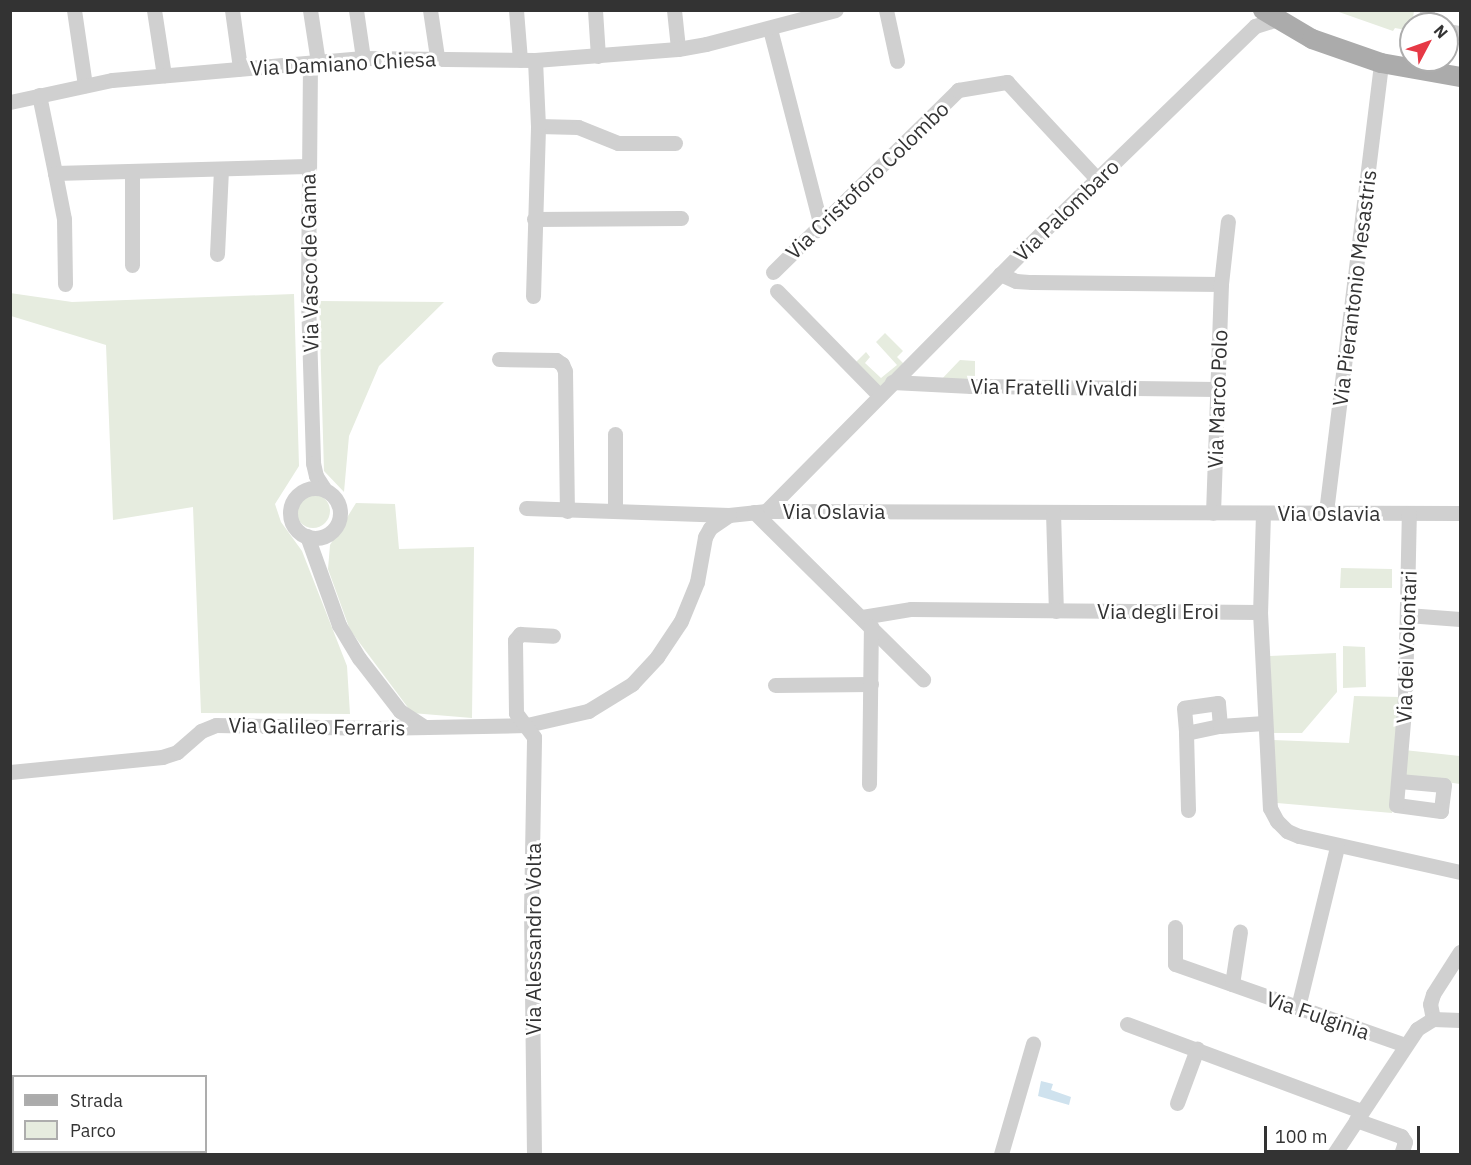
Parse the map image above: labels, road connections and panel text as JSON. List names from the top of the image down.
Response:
{
  "streets": {
    "street": [
      "Via Damiano Chiesa",
      "Via Cristoforo Colombo",
      "Via Palombaro",
      "Via Vasco de Gama",
      "Via Pierantonio Mesastris",
      "Via Fratelli Vivaldi",
      "Via Marco Polo",
      "Via Oslavia",
      "Via degli Eroi",
      "Via dei Volontari",
      "Via Galileo Ferraris",
      "Via Alessandro Volta",
      "Via Fulginia"
    ]
  },
  "crossings": [
    ["Via Damiano Chiesa", "Via Vasco de Gama"],
    ["Via Cristoforo Colombo", "Via Palombaro"],
    ["Via Palombaro", "Via Fratelli Vivaldi"],
    ["Via Palombaro", "Via Oslavia"],
    ["Via Vasco de Gama", "Via Galileo Ferraris"],
    ["Via Pierantonio Mesastris", "Via Oslavia"],
    ["Via Fratelli Vivaldi", "Via Marco Polo"],
    ["Via Marco Polo", "Via Oslavia"],
    ["Via Oslavia", "Via dei Volontari"],
    ["Via Galileo Ferraris", "Via Alessandro Volta"]
  ],
  "legend": ["Strada", "Parco"],
  "scale_bar": "100 m",
  "north": "top right"
}
